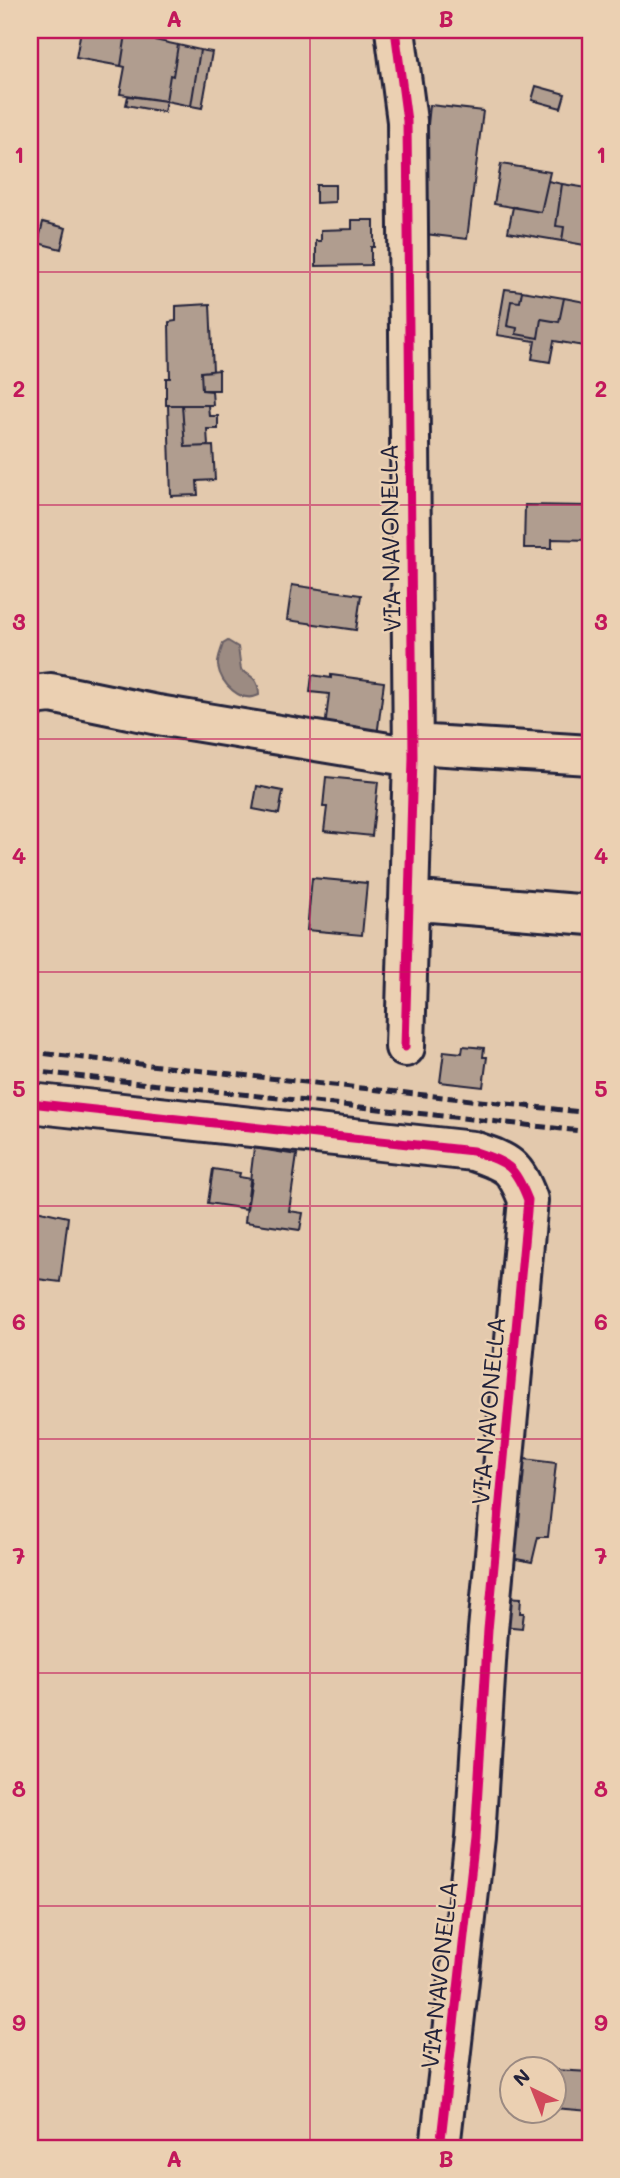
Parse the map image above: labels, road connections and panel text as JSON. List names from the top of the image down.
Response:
{
  "streets": {
    "street": ["VIA NAVONELLA"]
  },
  "north": "top left",
  "grid": {
    "columns": ["A", "B"],
    "rows": [
      "1",
      "2",
      "3",
      "4",
      "5",
      "6",
      "7",
      "8",
      "9"
    ]
  }
}
